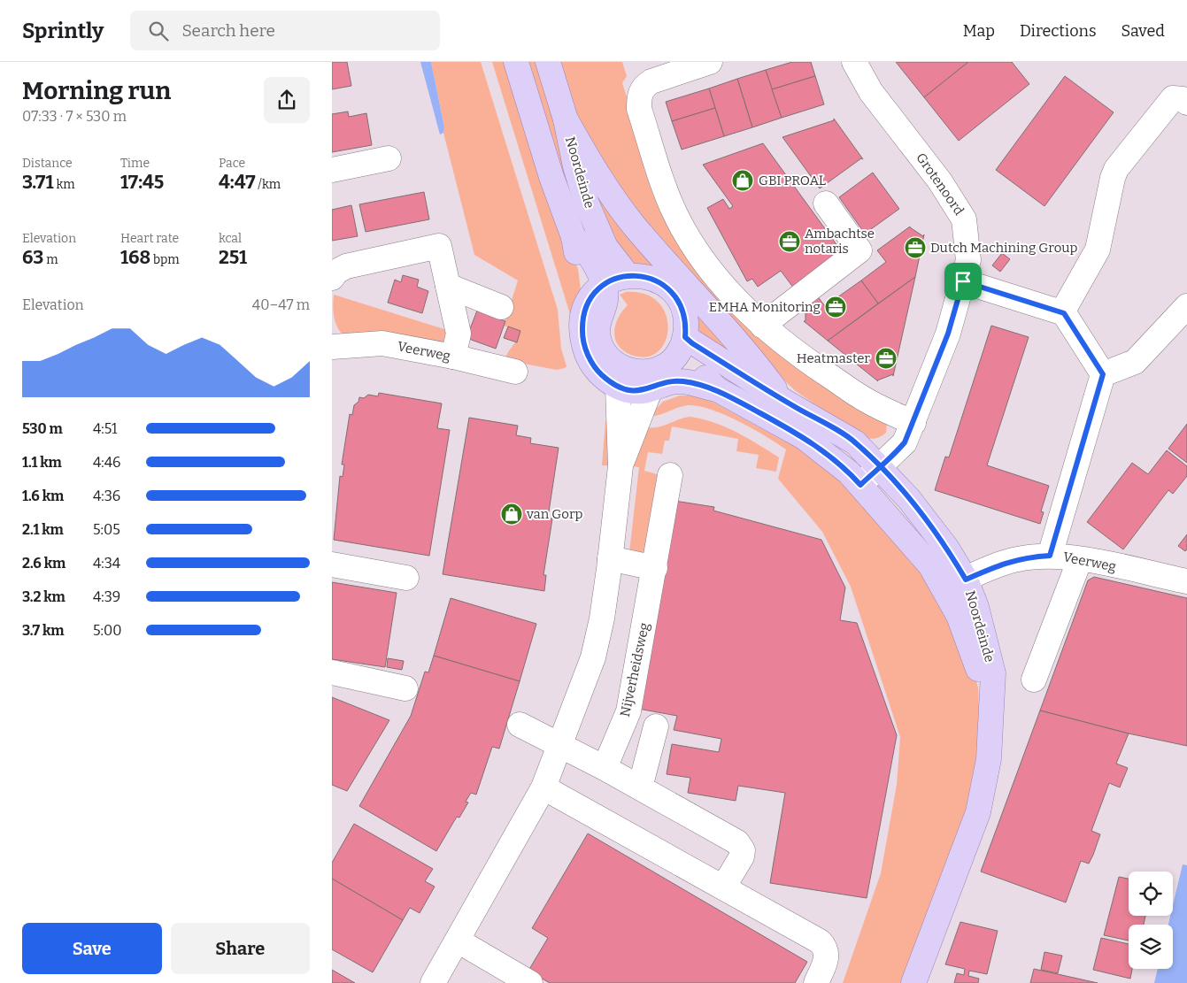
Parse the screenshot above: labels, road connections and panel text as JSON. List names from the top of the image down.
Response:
{
  "streets": {
    "main road": ["Noordeinde"],
    "street": ["Grotenoord", "Veerweg", "Nijverheidsweg"]
  },
  "crossings": [
    ["Noordeinde", "Grotenoord"],
    ["Noordeinde", "Veerweg"]
  ],
  "places": {
    "shop": ["GBI PROAL", "van Gorp"],
    "office": [
      "Ambachtse notaris",
      "Dutch Machining Group",
      "EMHA Monitoring",
      "Heatmaster"
    ]
  },
  "page": {
    "header": "Sprintly",
    "search": "Search here",
    "nav": ["Map", "Directions", "Saved"],
    "heading": ["Morning run", "07:33 · 7 × 530 m"],
    "stats": [
      ["Distance", "3.71 km"],
      ["Time", "17:45"],
      ["Pace", "4:47 /km"],
      ["Elevation", "63 m"],
      ["Heart rate", "168 bpm"],
      ["kcal", "251"]
    ],
    "chart": ["Elevation", "40–47 m"],
    "list": [
      {
        "name": "530 m",
        "note": "4:51"
      },
      {
        "name": "1.1 km",
        "note": "4:46"
      },
      {
        "name": "1.6 km",
        "note": "4:36"
      },
      {
        "name": "2.1 km",
        "note": "5:05"
      },
      {
        "name": "2.6 km",
        "note": "4:34"
      },
      {
        "name": "3.2 km",
        "note": "4:39"
      },
      {
        "name": "3.7 km",
        "note": "5:00"
      }
    ],
    "buttons": ["Save", "Share"]
  }
}
